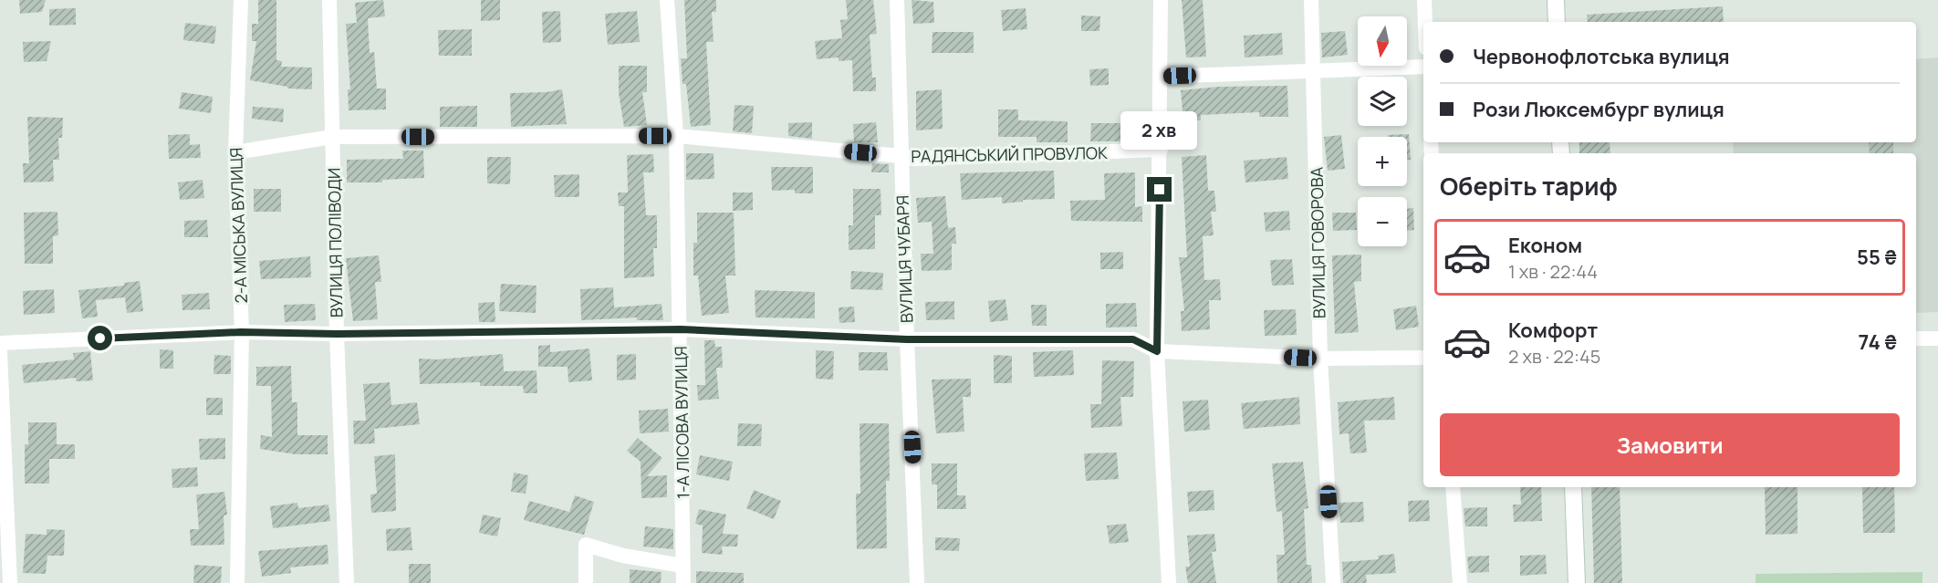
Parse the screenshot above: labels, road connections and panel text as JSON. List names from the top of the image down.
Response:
{
  "streets": {
    "street": [
      "РАДЯНСЬКИЙ ПРОВУЛОК",
      "2-А МІСЬКА ВУЛИЦЯ",
      "ВУЛИЦЯ ПОЛІВОДИ",
      "ВУЛИЦЯ ГОВОРОВА",
      "ВУЛИЦЯ ЧУБАРЯ",
      "1-А ЛІСОВА ВУЛИЦЯ"
    ]
  },
  "crossings": [
    ["РАДЯНСЬКИЙ ПРОВУЛОК", "2-А МІСЬКА ВУЛИЦЯ"],
    ["РАДЯНСЬКИЙ ПРОВУЛОК", "ВУЛИЦЯ ПОЛІВОДИ"],
    ["РАДЯНСЬКИЙ ПРОВУЛОК", "ВУЛИЦЯ ЧУБАРЯ"],
    ["РАДЯНСЬКИЙ ПРОВУЛОК", "1-А ЛІСОВА ВУЛИЦЯ"]
  ],
  "north": "bottom",
  "page": {
    "map_buttons": ["+", "−"],
    "banner": ["Червонофлотська вулиця", "Рози Люксембург вулиця"],
    "bubble": "2 хв",
    "heading": "Оберіть тариф",
    "list": [
      {
        "name": "Економ",
        "note": "1 хв · 22:44",
        "value": "55 ₴"
      },
      {
        "name": "Комфорт",
        "note": "2 хв · 22:45",
        "value": "74 ₴"
      }
    ],
    "buttons": "Замовити"
  }
}
